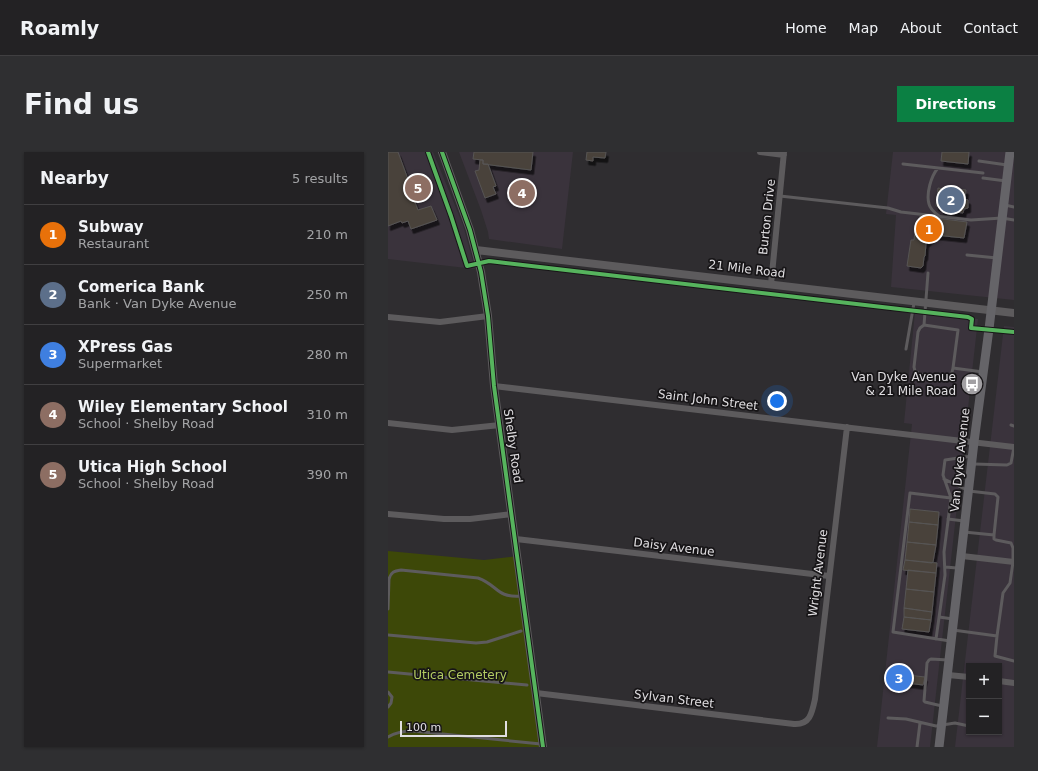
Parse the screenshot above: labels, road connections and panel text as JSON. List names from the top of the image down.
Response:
{
  "streets": {
    "main road": ["Van Dyke Avenue"],
    "street": [
      "Burton Drive",
      "21 Mile Road",
      "Saint John Street",
      "Shelby Road",
      "Daisy Avenue",
      "Wright Avenue",
      "Sylvan Street"
    ]
  },
  "crossings": [
    ["Burton Drive", "21 Mile Road"],
    ["21 Mile Road", "Shelby Road"],
    ["21 Mile Road", "Van Dyke Avenue"],
    ["Saint John Street", "Shelby Road"],
    ["Saint John Street", "Van Dyke Avenue"],
    ["Saint John Street", "Wright Avenue"],
    ["Shelby Road", "Daisy Avenue"],
    ["Shelby Road", "Sylvan Street"],
    ["Daisy Avenue", "Wright Avenue"],
    ["Wright Avenue", "Sylvan Street"]
  ],
  "parks": ["Utica Cemetery"],
  "places": {
    "bus stop": ["Van Dyke Avenue & 21 Mile Road"]
  },
  "scale_bar": "100 m",
  "page": {
    "header": "Roamly",
    "nav": [
      "Home",
      "Map",
      "About",
      "Contact"
    ],
    "buttons": "Directions",
    "title": "Find us",
    "heading": ["Nearby", "5 results"],
    "pins": [
      "5",
      "4",
      "2",
      "1",
      "3"
    ],
    "list": [
      {
        "mark": "1",
        "name": "Subway",
        "note": "Restaurant",
        "value": "210 m"
      },
      {
        "mark": "2",
        "name": "Comerica Bank",
        "note": "Bank · Van Dyke Avenue",
        "value": "250 m"
      },
      {
        "mark": "3",
        "name": "XPress Gas",
        "note": "Supermarket",
        "value": "280 m"
      },
      {
        "mark": "4",
        "name": "Wiley Elementary School",
        "note": "School · Shelby Road",
        "value": "310 m"
      },
      {
        "mark": "5",
        "name": "Utica High School",
        "note": "School · Shelby Road",
        "value": "390 m"
      }
    ],
    "map_buttons": ["+", "−"],
    "scale": "100 m"
  }
}
